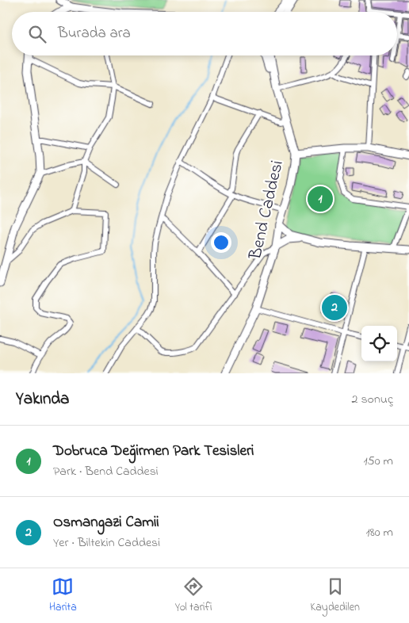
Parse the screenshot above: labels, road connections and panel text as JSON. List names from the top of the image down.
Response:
{
  "streets": {
    "main road": ["Bend Caddesi"]
  },
  "page": {
    "search": "Burada ara",
    "pins": ["1", "2"],
    "heading": ["Yakında", "2 sonuç"],
    "list": [
      {
        "mark": "1",
        "name": "Dobruca Değirmen Park Tesisleri",
        "note": "Park · Bend Caddesi",
        "value": "150 m"
      },
      {
        "mark": "2",
        "name": "Osmangazi Camii",
        "note": "Yer · Biltekin Caddesi",
        "value": "180 m"
      }
    ],
    "nav": ["Harita", "Yol tarifi", "Kaydedilen"]
  }
}
